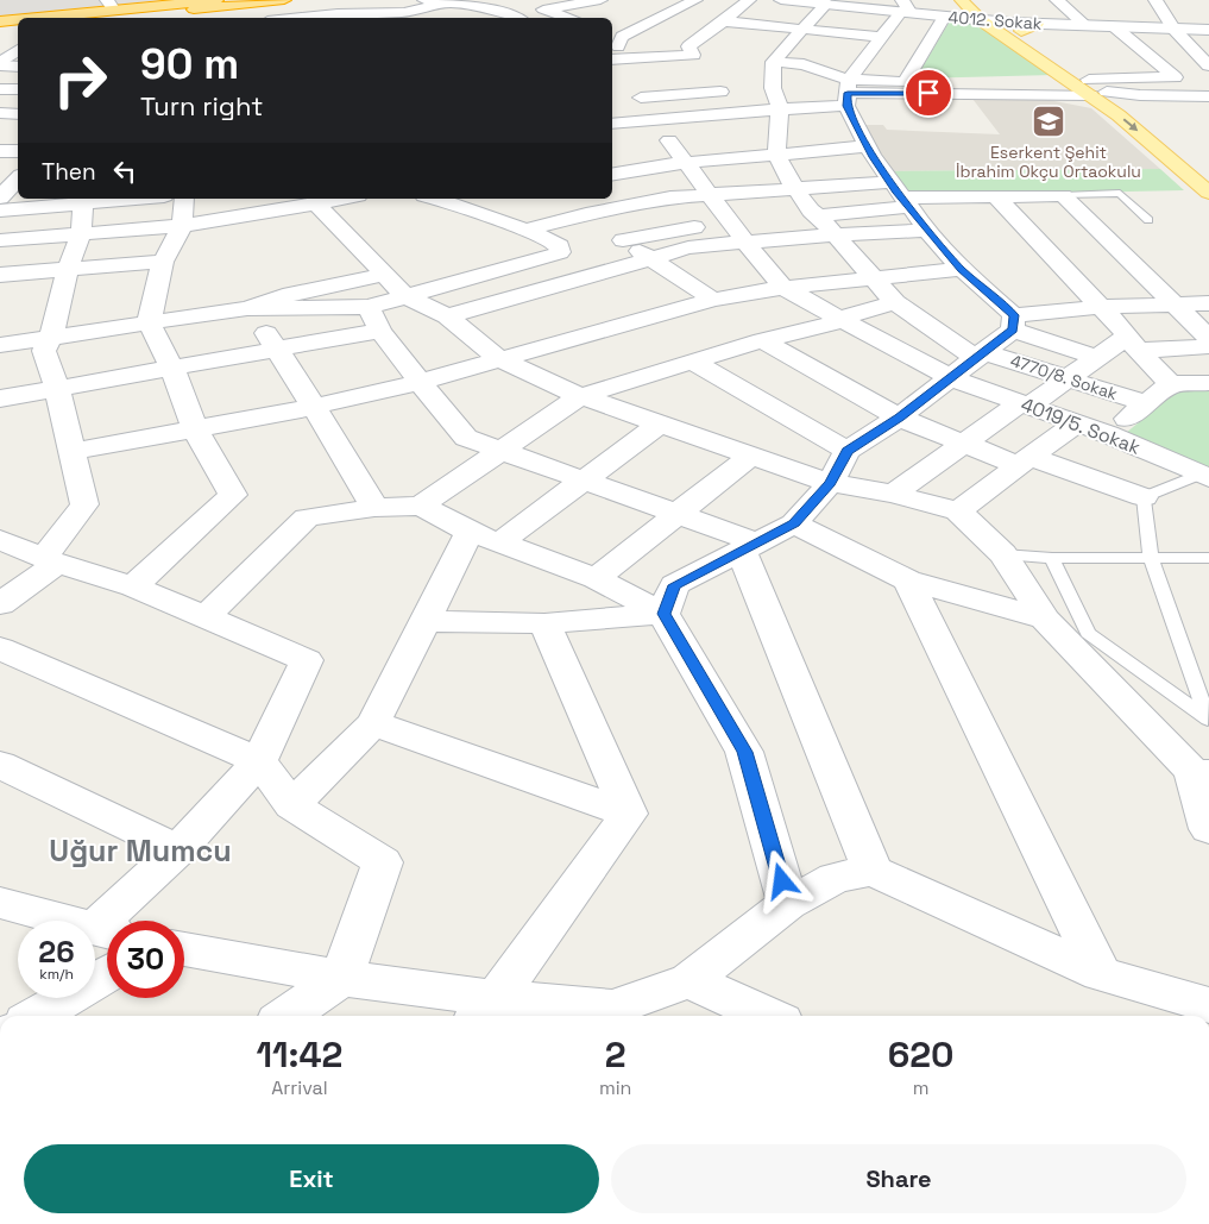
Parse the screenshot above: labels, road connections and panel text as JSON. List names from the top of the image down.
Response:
{
  "streets": {
    "street": ["4012. Sokak", "4770/8. Sokak", "4019/5. Sokak"]
  },
  "districts": ["Uğur Mumcu"],
  "places": {
    "school or university": ["Eserkent Şehit İbrahim Okçu Ortaokulu"]
  },
  "page": {
    "turn": ["90 m", "Turn right"],
    "then": "Then",
    "speed": "26 km/h",
    "limit": "30",
    "eta": [
      "11:42",
      "Arrival",
      "2",
      "min",
      "620",
      "m"
    ],
    "buttons": ["Exit", "Share"]
  }
}
